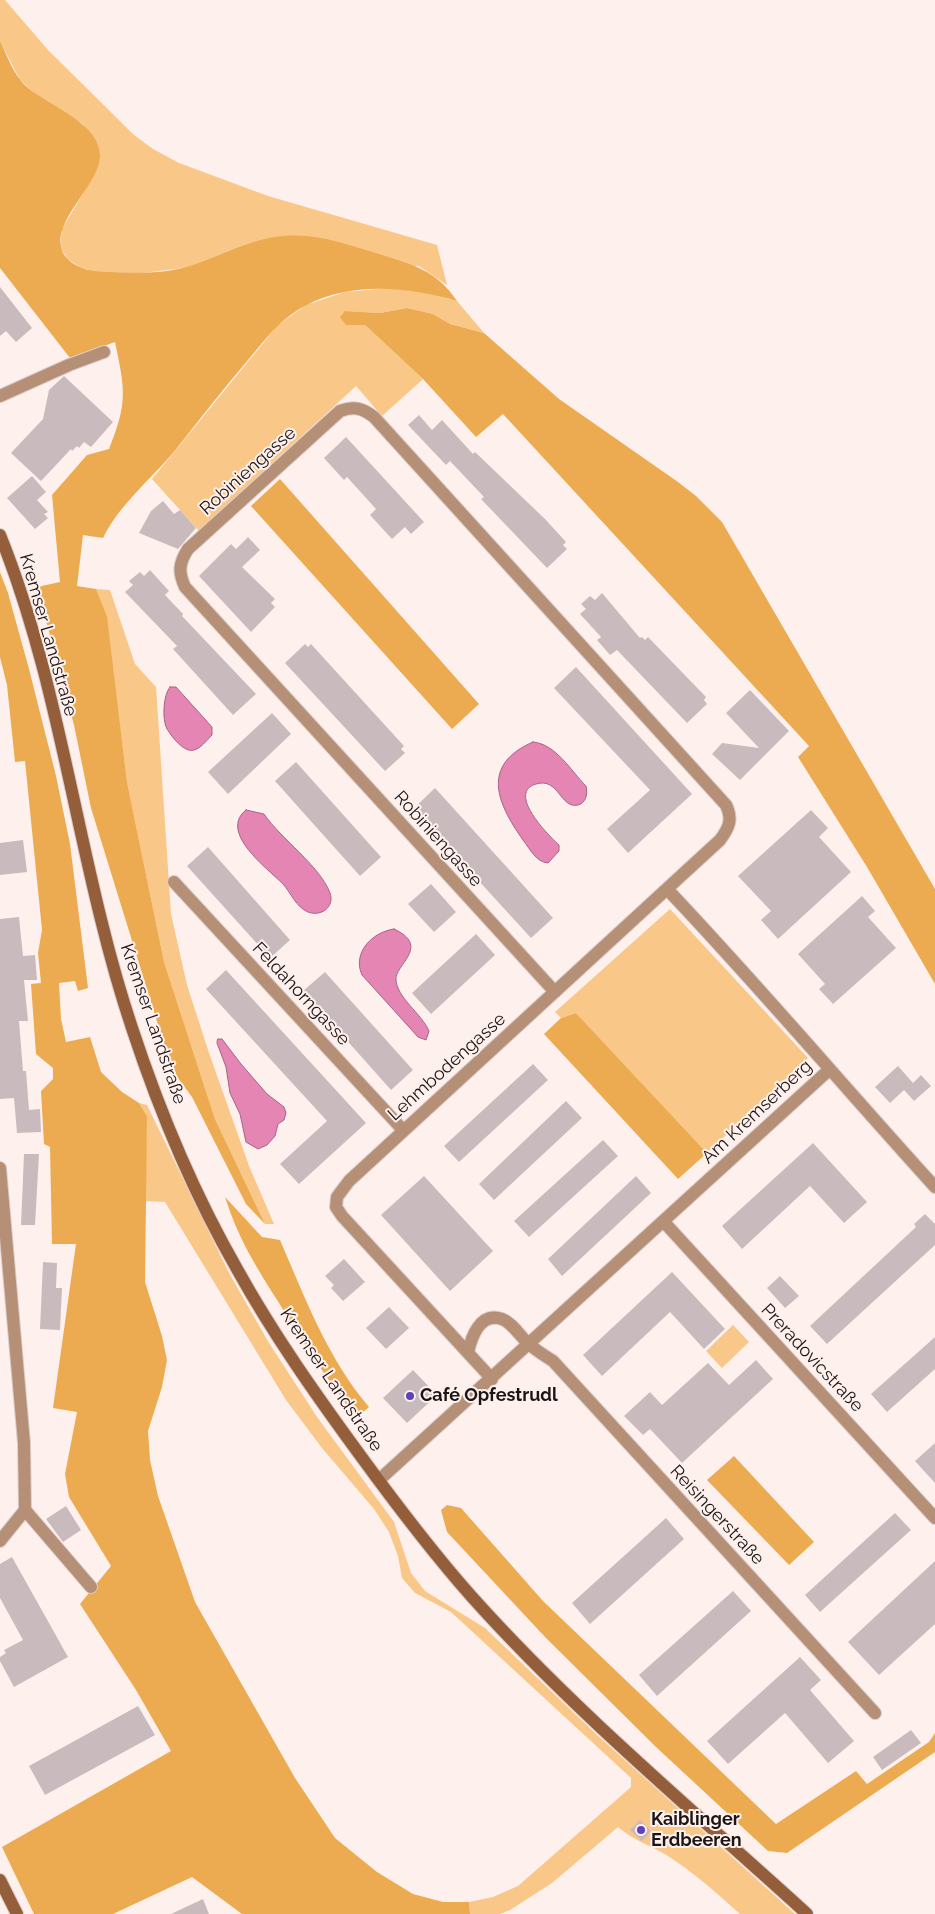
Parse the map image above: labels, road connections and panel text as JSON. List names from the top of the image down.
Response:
{
  "streets": {
    "main road": ["Kremser Landstraße"],
    "street": [
      "Robiniengasse",
      "Feldahorngasse",
      "Lehmbodengasse",
      "Am Kremserberg",
      "Preradovicstraße",
      "Reisingerstraße"
    ]
  },
  "crossings": [
    ["Robiniengasse", "Lehmbodengasse"],
    ["Kremser Landstraße", "Am Kremserberg"],
    ["Feldahorngasse", "Lehmbodengasse"],
    ["Lehmbodengasse", "Am Kremserberg"],
    ["Am Kremserberg", "Preradovicstraße"],
    ["Am Kremserberg", "Reisingerstraße"]
  ],
  "places": ["Café Opfestrudl", "Kaiblinger Erdbeeren"]
}
